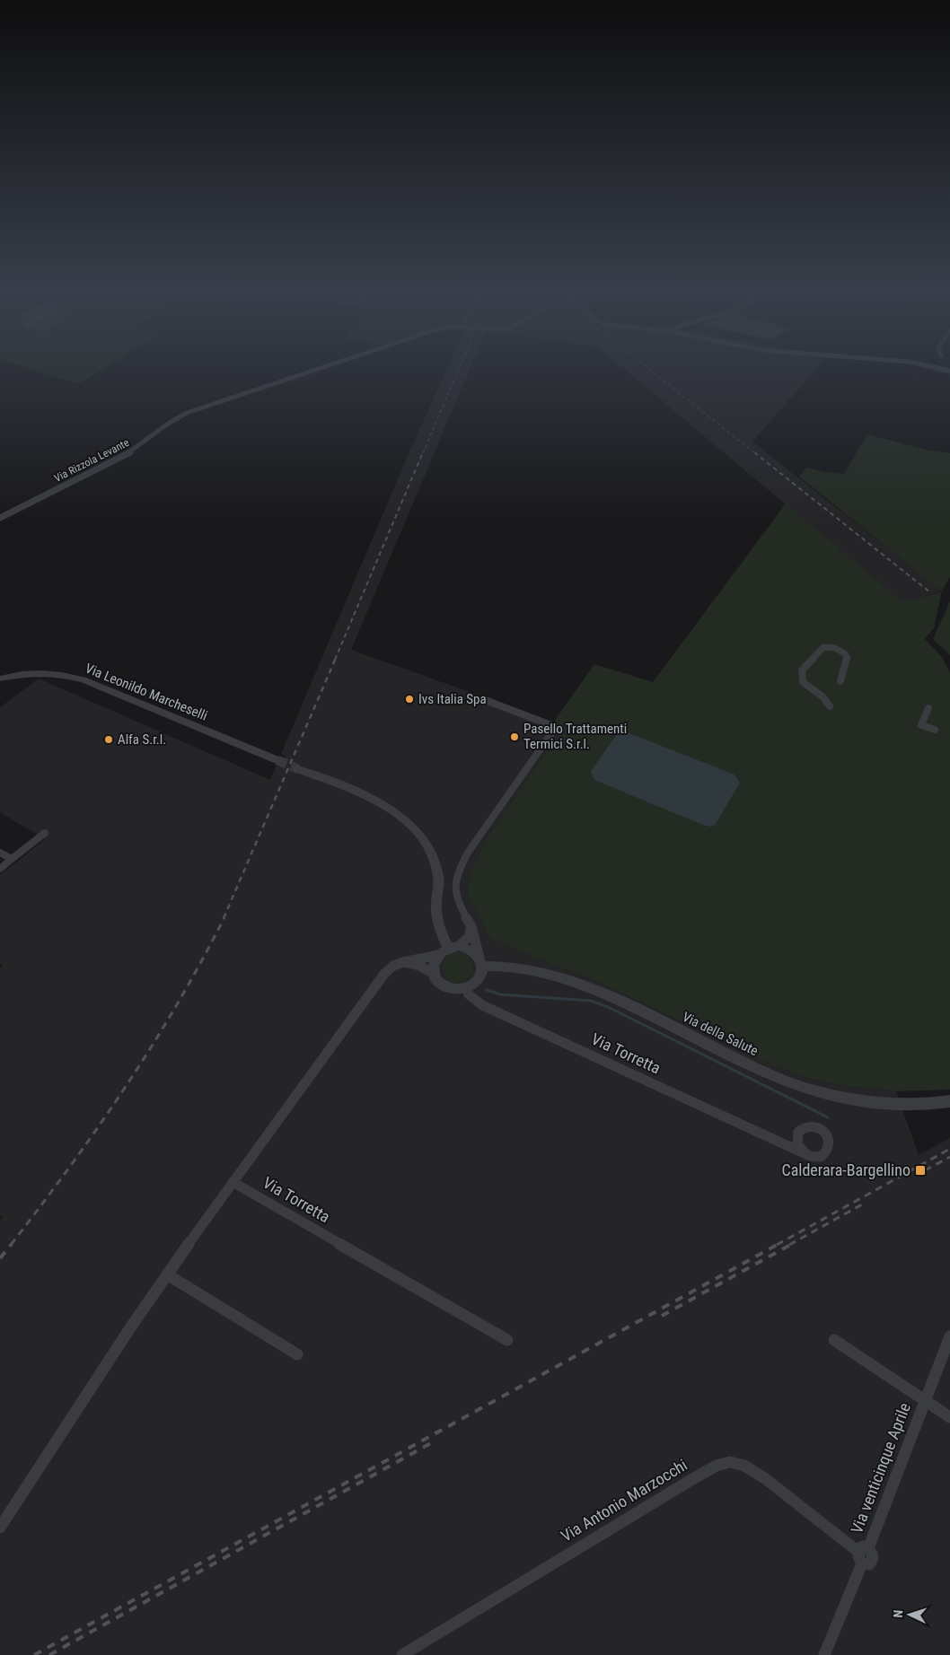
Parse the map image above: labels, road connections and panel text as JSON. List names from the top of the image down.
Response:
{
  "streets": {
    "street": [
      "Via Rizzola Levante",
      "Via Leonildo Marcheselli",
      "Via della Salute",
      "Via Torretta",
      "Via venticinque Aprile",
      "Via Antonio Marzocchi"
    ]
  },
  "crossings": [
    ["Via della Salute", "Via Torretta"],
    ["Via venticinque Aprile", "Via Antonio Marzocchi"]
  ],
  "places": {
    "other": ["Ivs Italia Spa", "Pasello Trattamenti Termici S.r.l.", "Alfa S.r.l."],
    "transit": ["Calderara-Bargellino"]
  },
  "north": "left"
}
